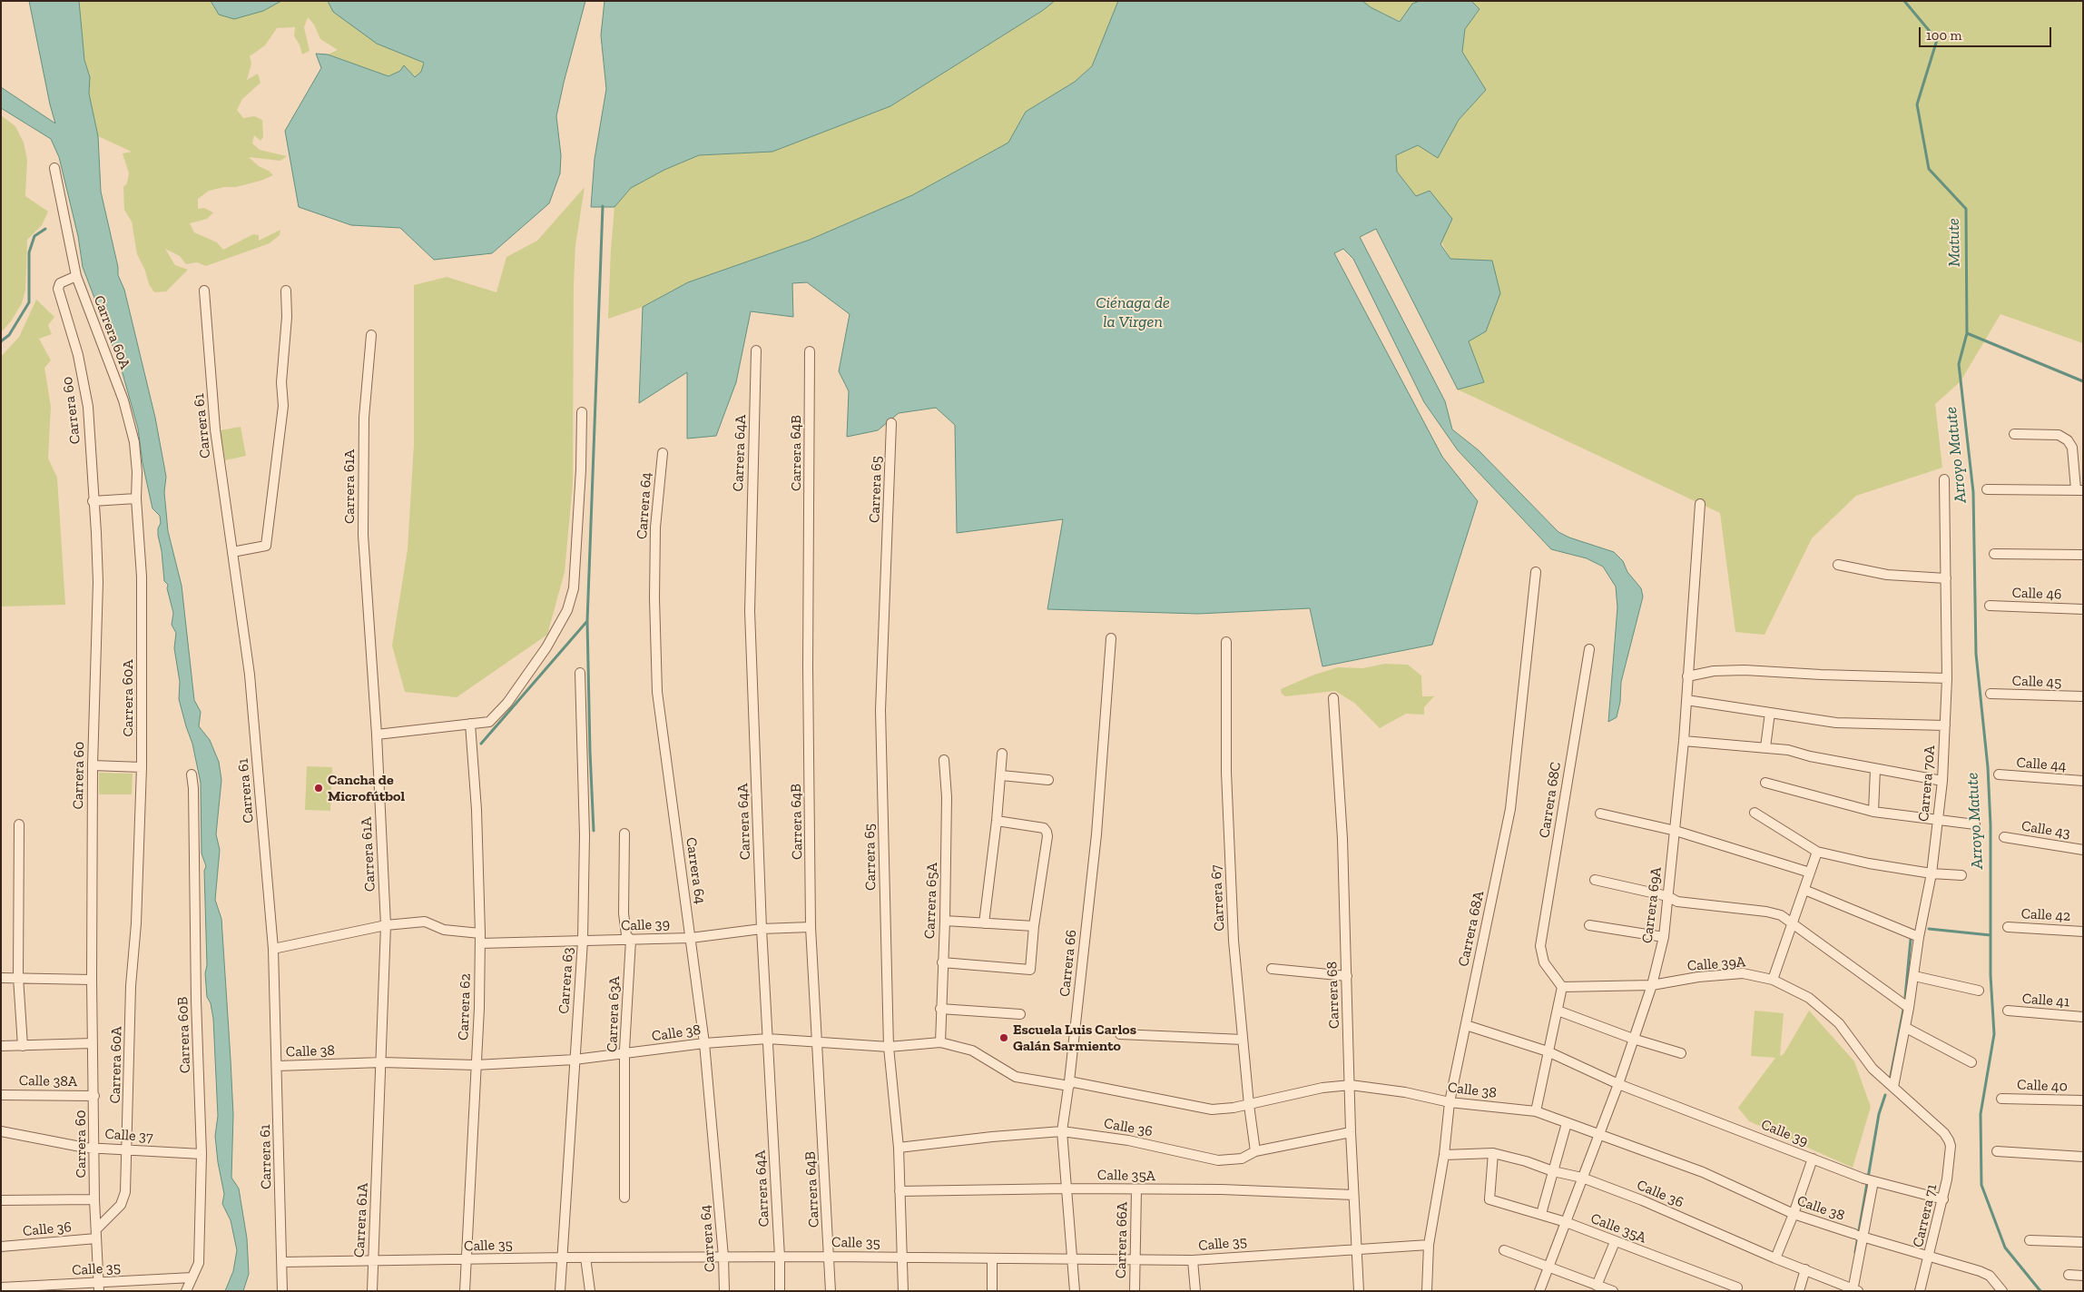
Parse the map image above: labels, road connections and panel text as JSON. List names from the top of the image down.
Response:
{
  "streets": {
    "street": [
      "Carrera 60A",
      "Carrera 60",
      "Carrera 61",
      "Carrera 64A",
      "Carrera 64B",
      "Carrera 61A",
      "Carrera 65",
      "Carrera 64",
      "Calle 46",
      "Calle 45",
      "Calle 44",
      "Carrera 70A",
      "Carrera 68C",
      "Calle 43",
      "Carrera 67",
      "Carrera 65A",
      "Carrera 69A",
      "Calle 42",
      "Calle 39",
      "Carrera 68A",
      "Carrera 66",
      "Calle 39A",
      "Carrera 63",
      "Carrera 68",
      "Calle 41",
      "Carrera 62",
      "Carrera 63A",
      "Calle 38",
      "Carrera 60B",
      "Calle 38A",
      "Calle 40",
      "Calle 36",
      "Calle 37",
      "Calle 35A",
      "Carrera 71",
      "Carrera 66A",
      "Calle 35"
    ]
  },
  "crossings": [
    ["Carrera 60A", "Carrera 60"],
    ["Carrera 60A", "Calle 36"],
    ["Carrera 60A", "Calle 37"],
    ["Carrera 60", "Calle 38A"],
    ["Carrera 60", "Calle 36"],
    ["Carrera 60", "Calle 37"],
    ["Carrera 60", "Calle 35"],
    ["Carrera 61", "Calle 39"],
    ["Carrera 61", "Calle 38"],
    ["Carrera 61", "Calle 35"],
    ["Carrera 64A", "Calle 39"],
    ["Carrera 64A", "Calle 38"],
    ["Carrera 64A", "Calle 35"],
    ["Carrera 64B", "Calle 39"],
    ["Carrera 64B", "Calle 38"],
    ["Carrera 64B", "Calle 35"],
    ["Carrera 61A", "Calle 39"],
    ["Carrera 61A", "Calle 38"],
    ["Carrera 61A", "Calle 35"],
    ["Carrera 65", "Calle 38"],
    ["Carrera 65", "Calle 36"],
    ["Carrera 65", "Calle 35A"],
    ["Carrera 65", "Calle 35"],
    ["Carrera 64", "Calle 39"],
    ["Carrera 64", "Calle 38"],
    ["Carrera 64", "Calle 35"],
    ["Carrera 70A", "Calle 39A"],
    ["Carrera 68C", "Calle 39A"],
    ["Carrera 67", "Calle 38"],
    ["Carrera 67", "Calle 36"],
    ["Carrera 65A", "Calle 38"],
    ["Carrera 69A", "Calle 39"],
    ["Carrera 69A", "Calle 39A"],
    ["Carrera 69A", "Calle 38"],
    ["Carrera 69A", "Calle 36"],
    ["Carrera 69A", "Calle 35A"],
    ["Calle 39", "Carrera 68A"],
    ["Calle 39", "Carrera 63"],
    ["Calle 39", "Carrera 62"],
    ["Calle 39", "Carrera 63A"],
    ["Calle 39", "Carrera 71"],
    ["Carrera 68A", "Calle 38"],
    ["Carrera 68A", "Calle 36"],
    ["Carrera 68A", "Calle 35"],
    ["Carrera 66", "Calle 38"],
    ["Carrera 66", "Calle 36"],
    ["Carrera 66", "Calle 35A"],
    ["Carrera 66", "Calle 35"],
    ["Calle 39A", "Carrera 71"],
    ["Carrera 63", "Calle 38"],
    ["Carrera 63", "Calle 35"],
    ["Carrera 68", "Calle 38"],
    ["Carrera 68", "Calle 36"],
    ["Carrera 68", "Calle 35A"],
    ["Carrera 68", "Calle 35"],
    ["Carrera 62", "Calle 38"],
    ["Carrera 62", "Calle 35"],
    ["Carrera 63A", "Calle 38"],
    ["Calle 38", "Carrera 71"],
    ["Carrera 60B", "Calle 37"],
    ["Carrera 60B", "Calle 35"],
    ["Calle 36", "Calle 35A"],
    ["Calle 35A", "Carrera 66A"],
    ["Carrera 66A", "Calle 35"]
  ],
  "water": ["Matute", "Ciénaga de la Virgen", "Arroyo Matute"],
  "places": ["Cancha de Microfútbol", "Escuela Luis Carlos Galán Sarmiento"],
  "scale_bar": "100 m"
}
